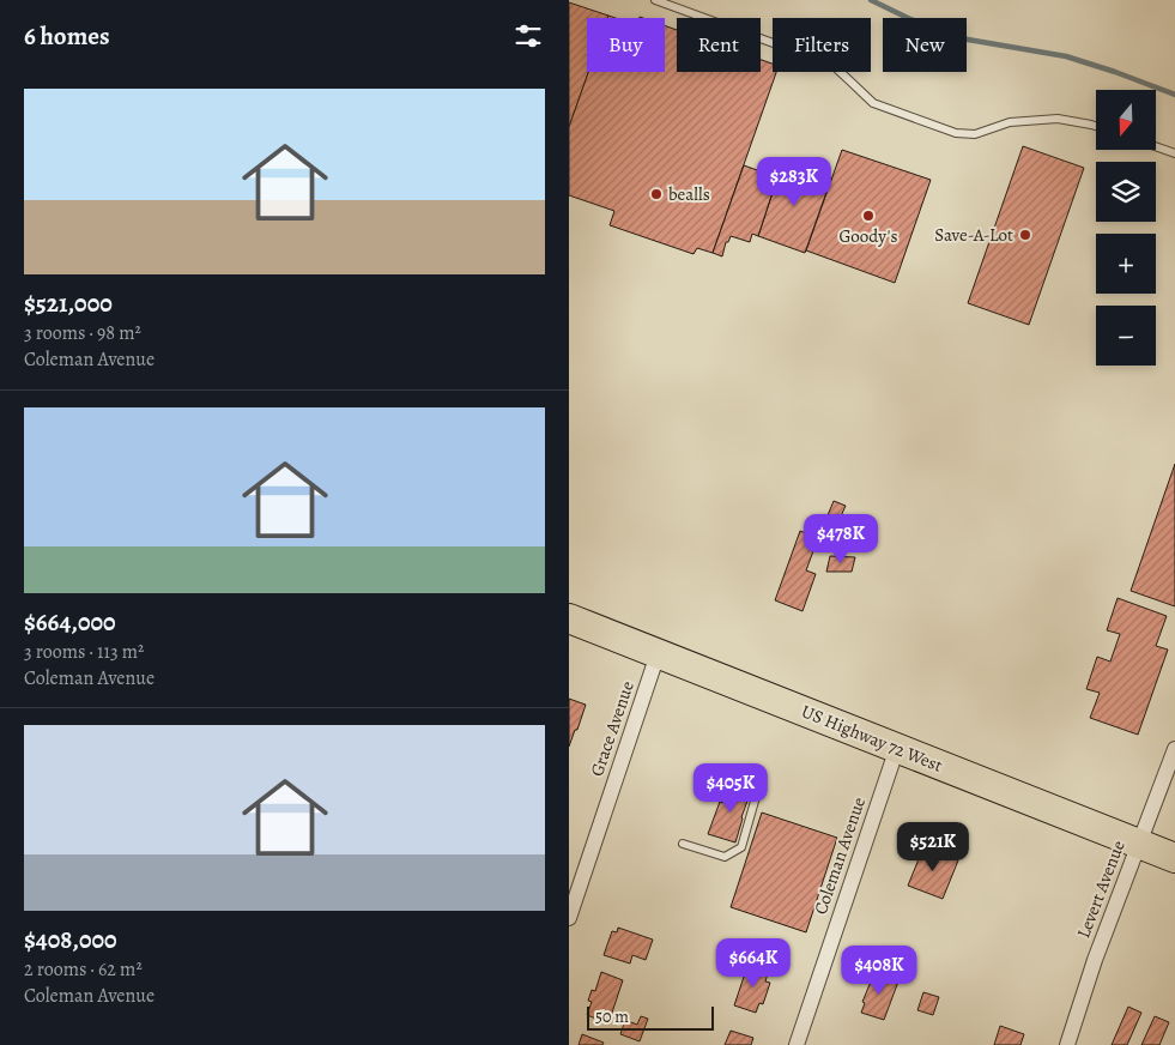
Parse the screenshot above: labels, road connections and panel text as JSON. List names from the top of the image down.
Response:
{
  "streets": {
    "highway": ["US Highway 72 West"],
    "street": ["Grace Avenue", "Coleman Avenue", "Levert Avenue"]
  },
  "crossings": [
    ["Grace Avenue", "US Highway 72 West"],
    ["US Highway 72 West", "Coleman Avenue"],
    ["US Highway 72 West", "Levert Avenue"]
  ],
  "places": ["bealls", "Goody's", "Save-A-Lot"],
  "scale_bar": "50 m",
  "north": "bottom",
  "page": {
    "heading": "6 homes",
    "chip": [
      "Buy",
      "Rent",
      "Filters",
      "New"
    ],
    "list": [
      {
        "name": "$521,000",
        "note": "3 rooms · 98 m² · Coleman Avenue"
      },
      {
        "name": "$664,000",
        "note": "3 rooms · 113 m² · Coleman Avenue"
      },
      {
        "name": "$408,000",
        "note": "2 rooms · 62 m² · Coleman Avenue"
      }
    ],
    "map_buttons": ["+", "−"],
    "price": [
      "$283K",
      "$478K",
      "$405K",
      "$521K",
      "$664K",
      "$408K"
    ],
    "scale": "50 m"
  }
}
